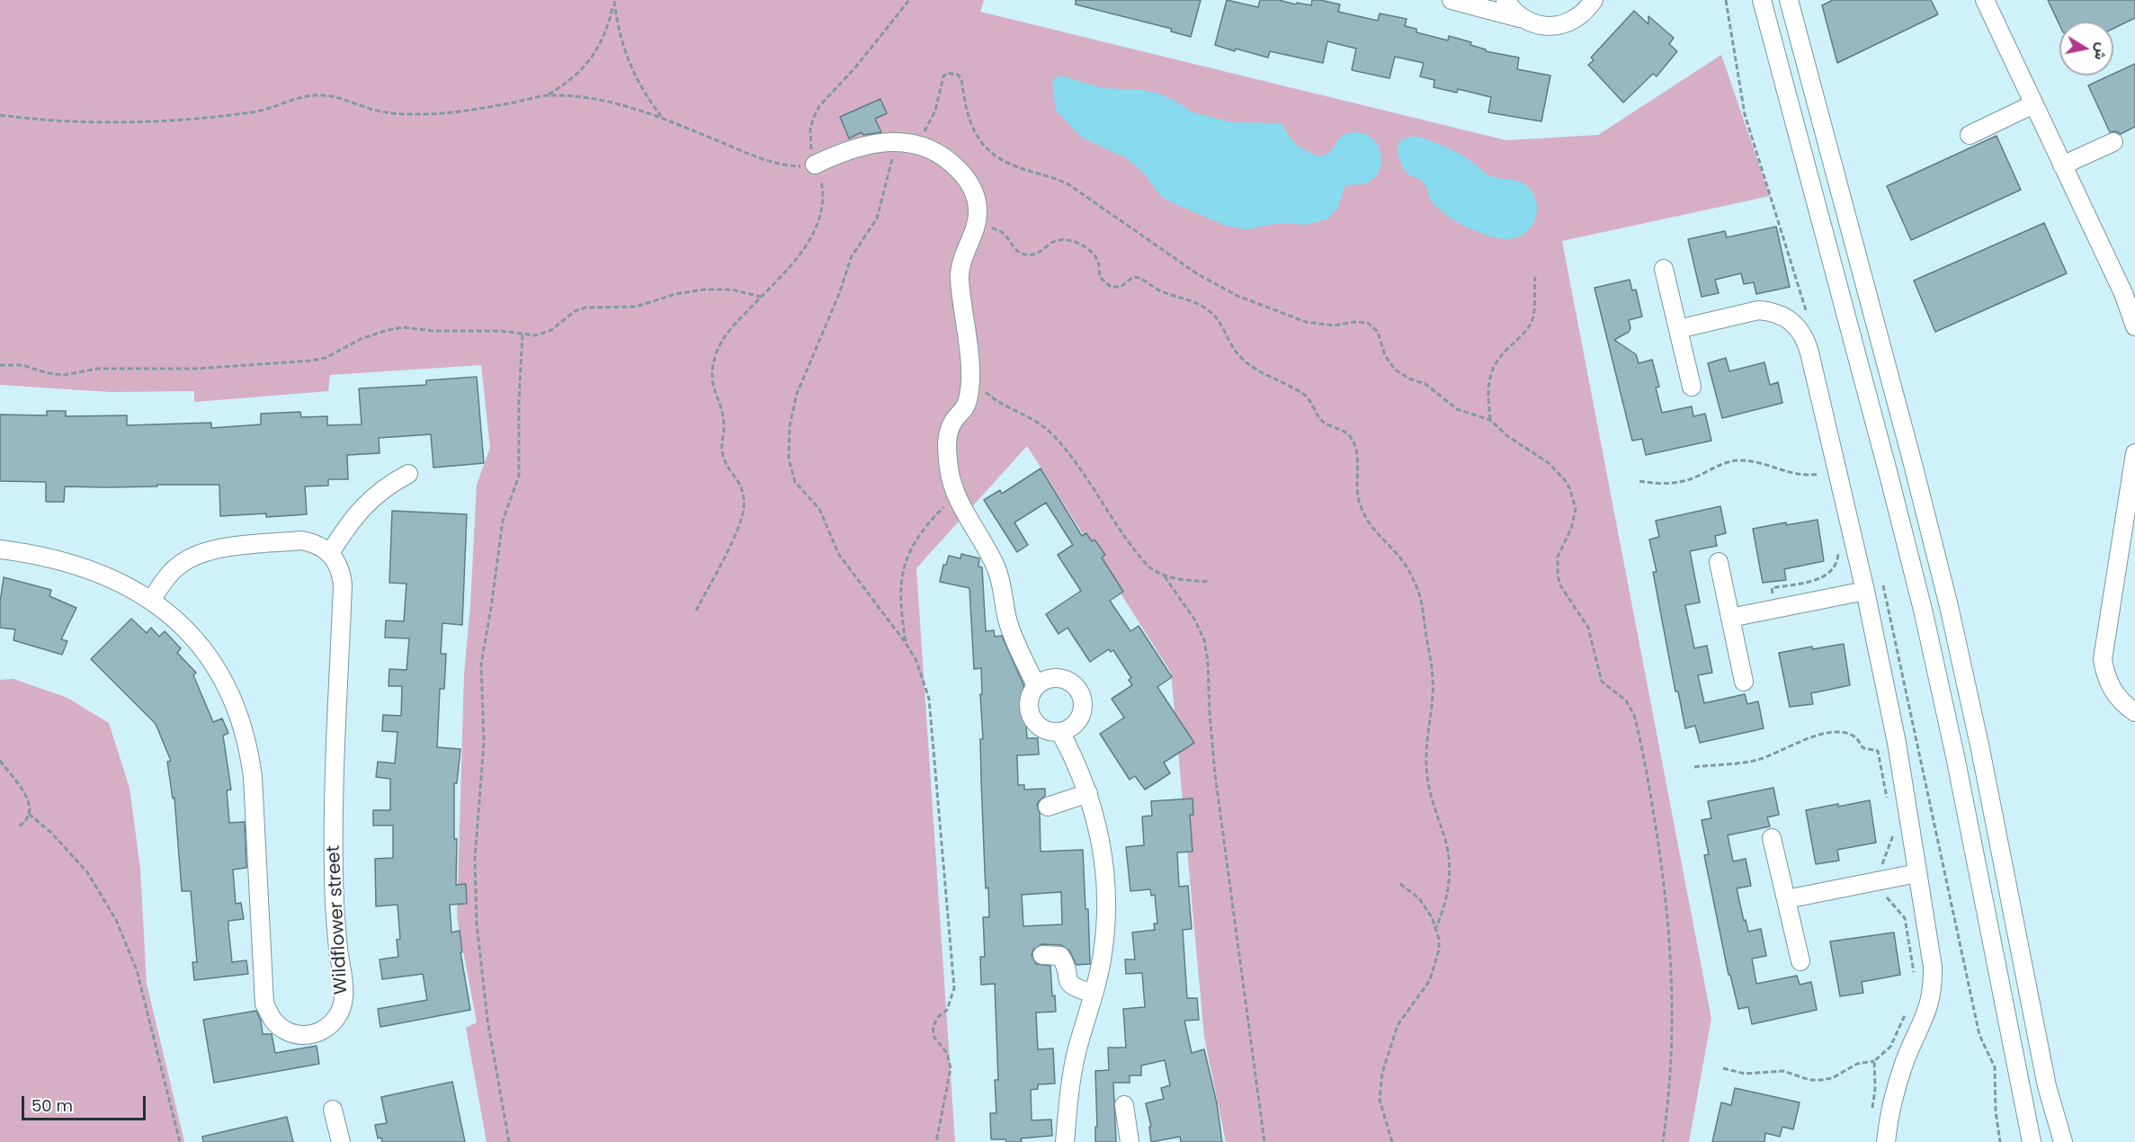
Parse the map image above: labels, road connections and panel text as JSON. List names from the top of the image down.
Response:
{
  "streets": {
    "street": ["Wildflower street"]
  },
  "scale_bar": "50 m",
  "north": "right"
}
